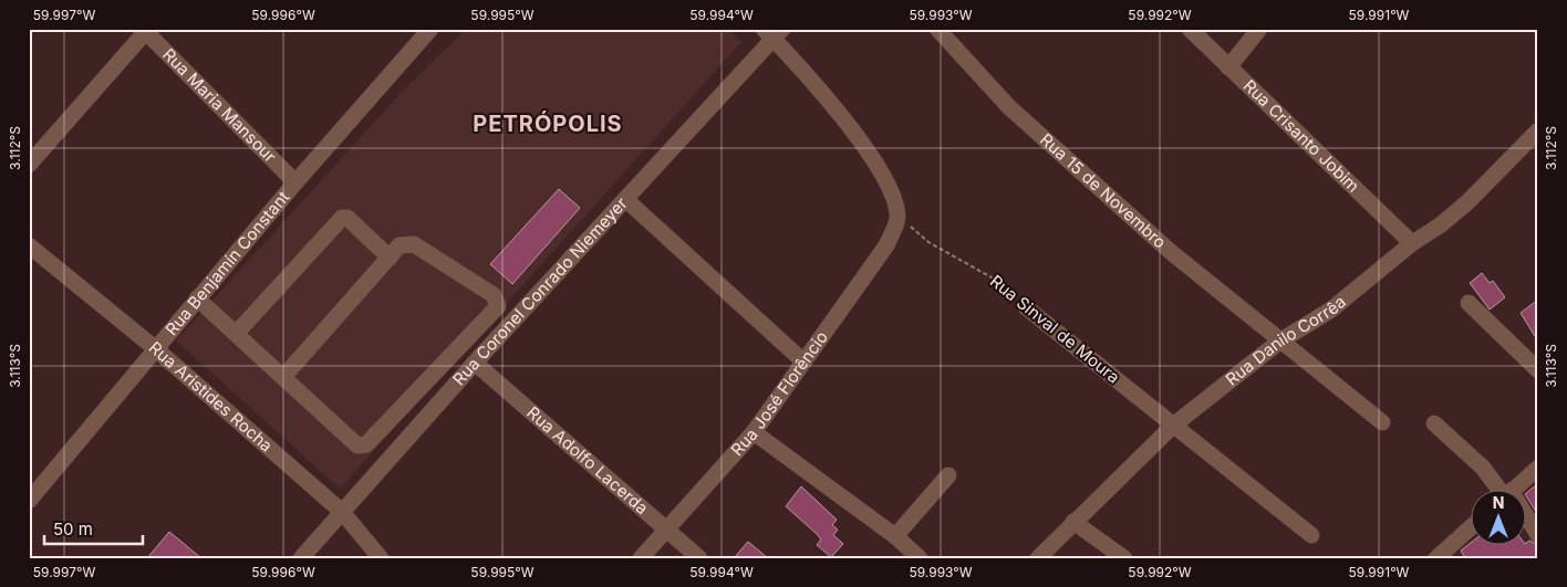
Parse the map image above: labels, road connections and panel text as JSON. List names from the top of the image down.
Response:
{
  "streets": {
    "street": [
      "Rua Maria Mansour",
      "Rua Crisanto Jobim",
      "Rua 15 de Novembro",
      "Rua Benjamín Constant",
      "Rua Coronel Conrado Niemeyer",
      "Rua Sinval de Moura",
      "Rua Danilo Corrêa",
      "Rua José Florêncio",
      "Rua Aristides Rocha",
      "Rua Adolfo Lacerda"
    ]
  },
  "crossings": [
    ["Rua Maria Mansour", "Rua Benjamín Constant"],
    ["Rua Crisanto Jobim", "Rua Danilo Corrêa"],
    ["Rua 15 de Novembro", "Rua Danilo Corrêa"],
    ["Rua Benjamín Constant", "Rua Aristides Rocha"],
    ["Rua Coronel Conrado Niemeyer", "Rua Aristides Rocha"],
    ["Rua Coronel Conrado Niemeyer", "Rua Adolfo Lacerda"],
    ["Rua Sinval de Moura", "Rua Danilo Corrêa"],
    ["Rua Sinval de Moura", "Rua José Florêncio"],
    ["Rua José Florêncio", "Rua Adolfo Lacerda"]
  ],
  "districts": ["PETRÓPOLIS"],
  "scale_bar": "50 m",
  "north": "top",
  "coordinates": [
    "59.997°W",
    "59.996°W",
    "59.995°W",
    "59.994°W",
    "59.993°W",
    "59.992°W",
    "59.991°W",
    "3.112°S",
    "3.113°S"
  ]
}
